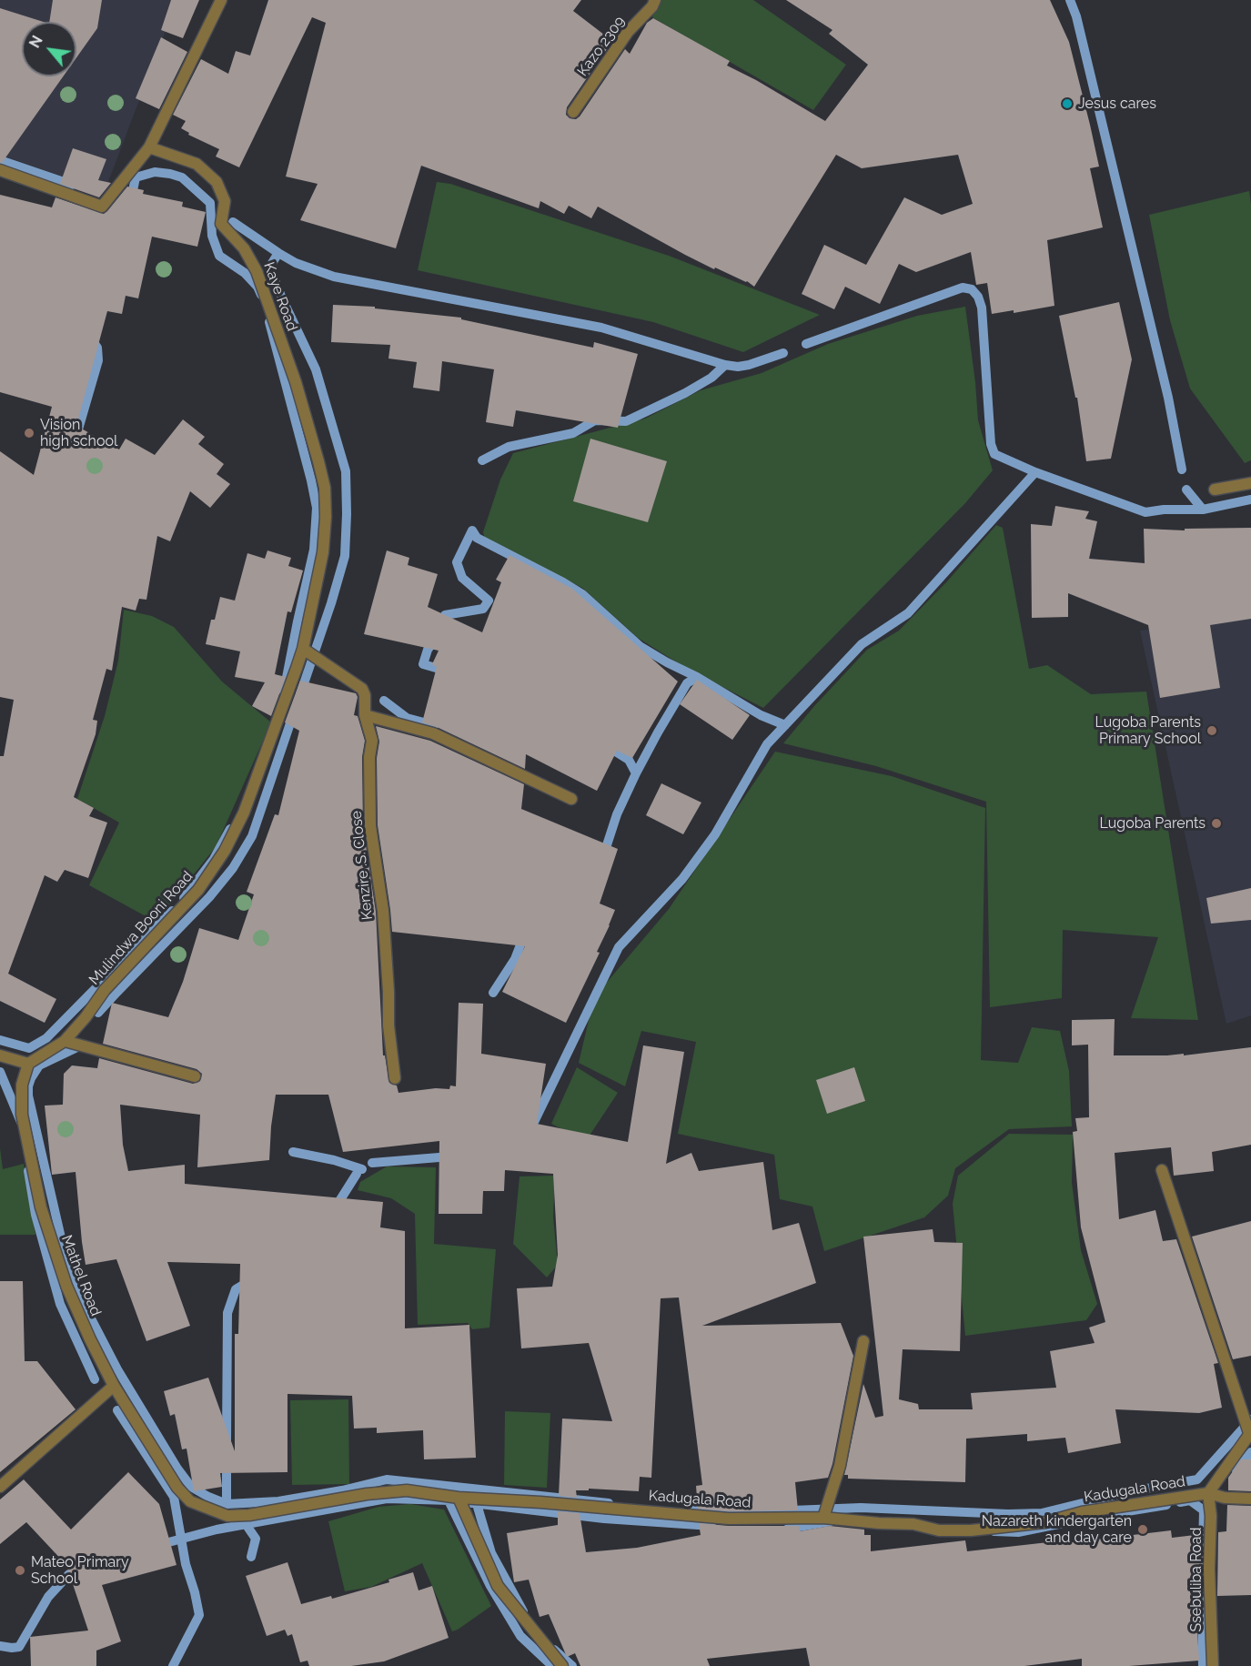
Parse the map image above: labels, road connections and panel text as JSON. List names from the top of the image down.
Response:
{
  "streets": {
    "street": [
      "Kazo 2309",
      "Kaye Road",
      "Kenzire .S. Close",
      "Mulindwa Booni Road",
      "Mathel Road",
      "Kadugala Road",
      "Ssebuliba Road"
    ]
  },
  "crossings": [
    ["Kaye Road", "Kenzire .S. Close"],
    ["Kaye Road", "Mulindwa Booni Road"],
    ["Mulindwa Booni Road", "Mathel Road"],
    ["Mathel Road", "Kadugala Road"],
    ["Kadugala Road", "Ssebuliba Road"]
  ],
  "places": [
    "Jesus cares",
    "Vision high school",
    "Lugoba Parents Primary School",
    "Lugoba Parents",
    "Nazareth kindergarten and day care",
    "Mateo Primary School"
  ],
  "north": "top left"
}
